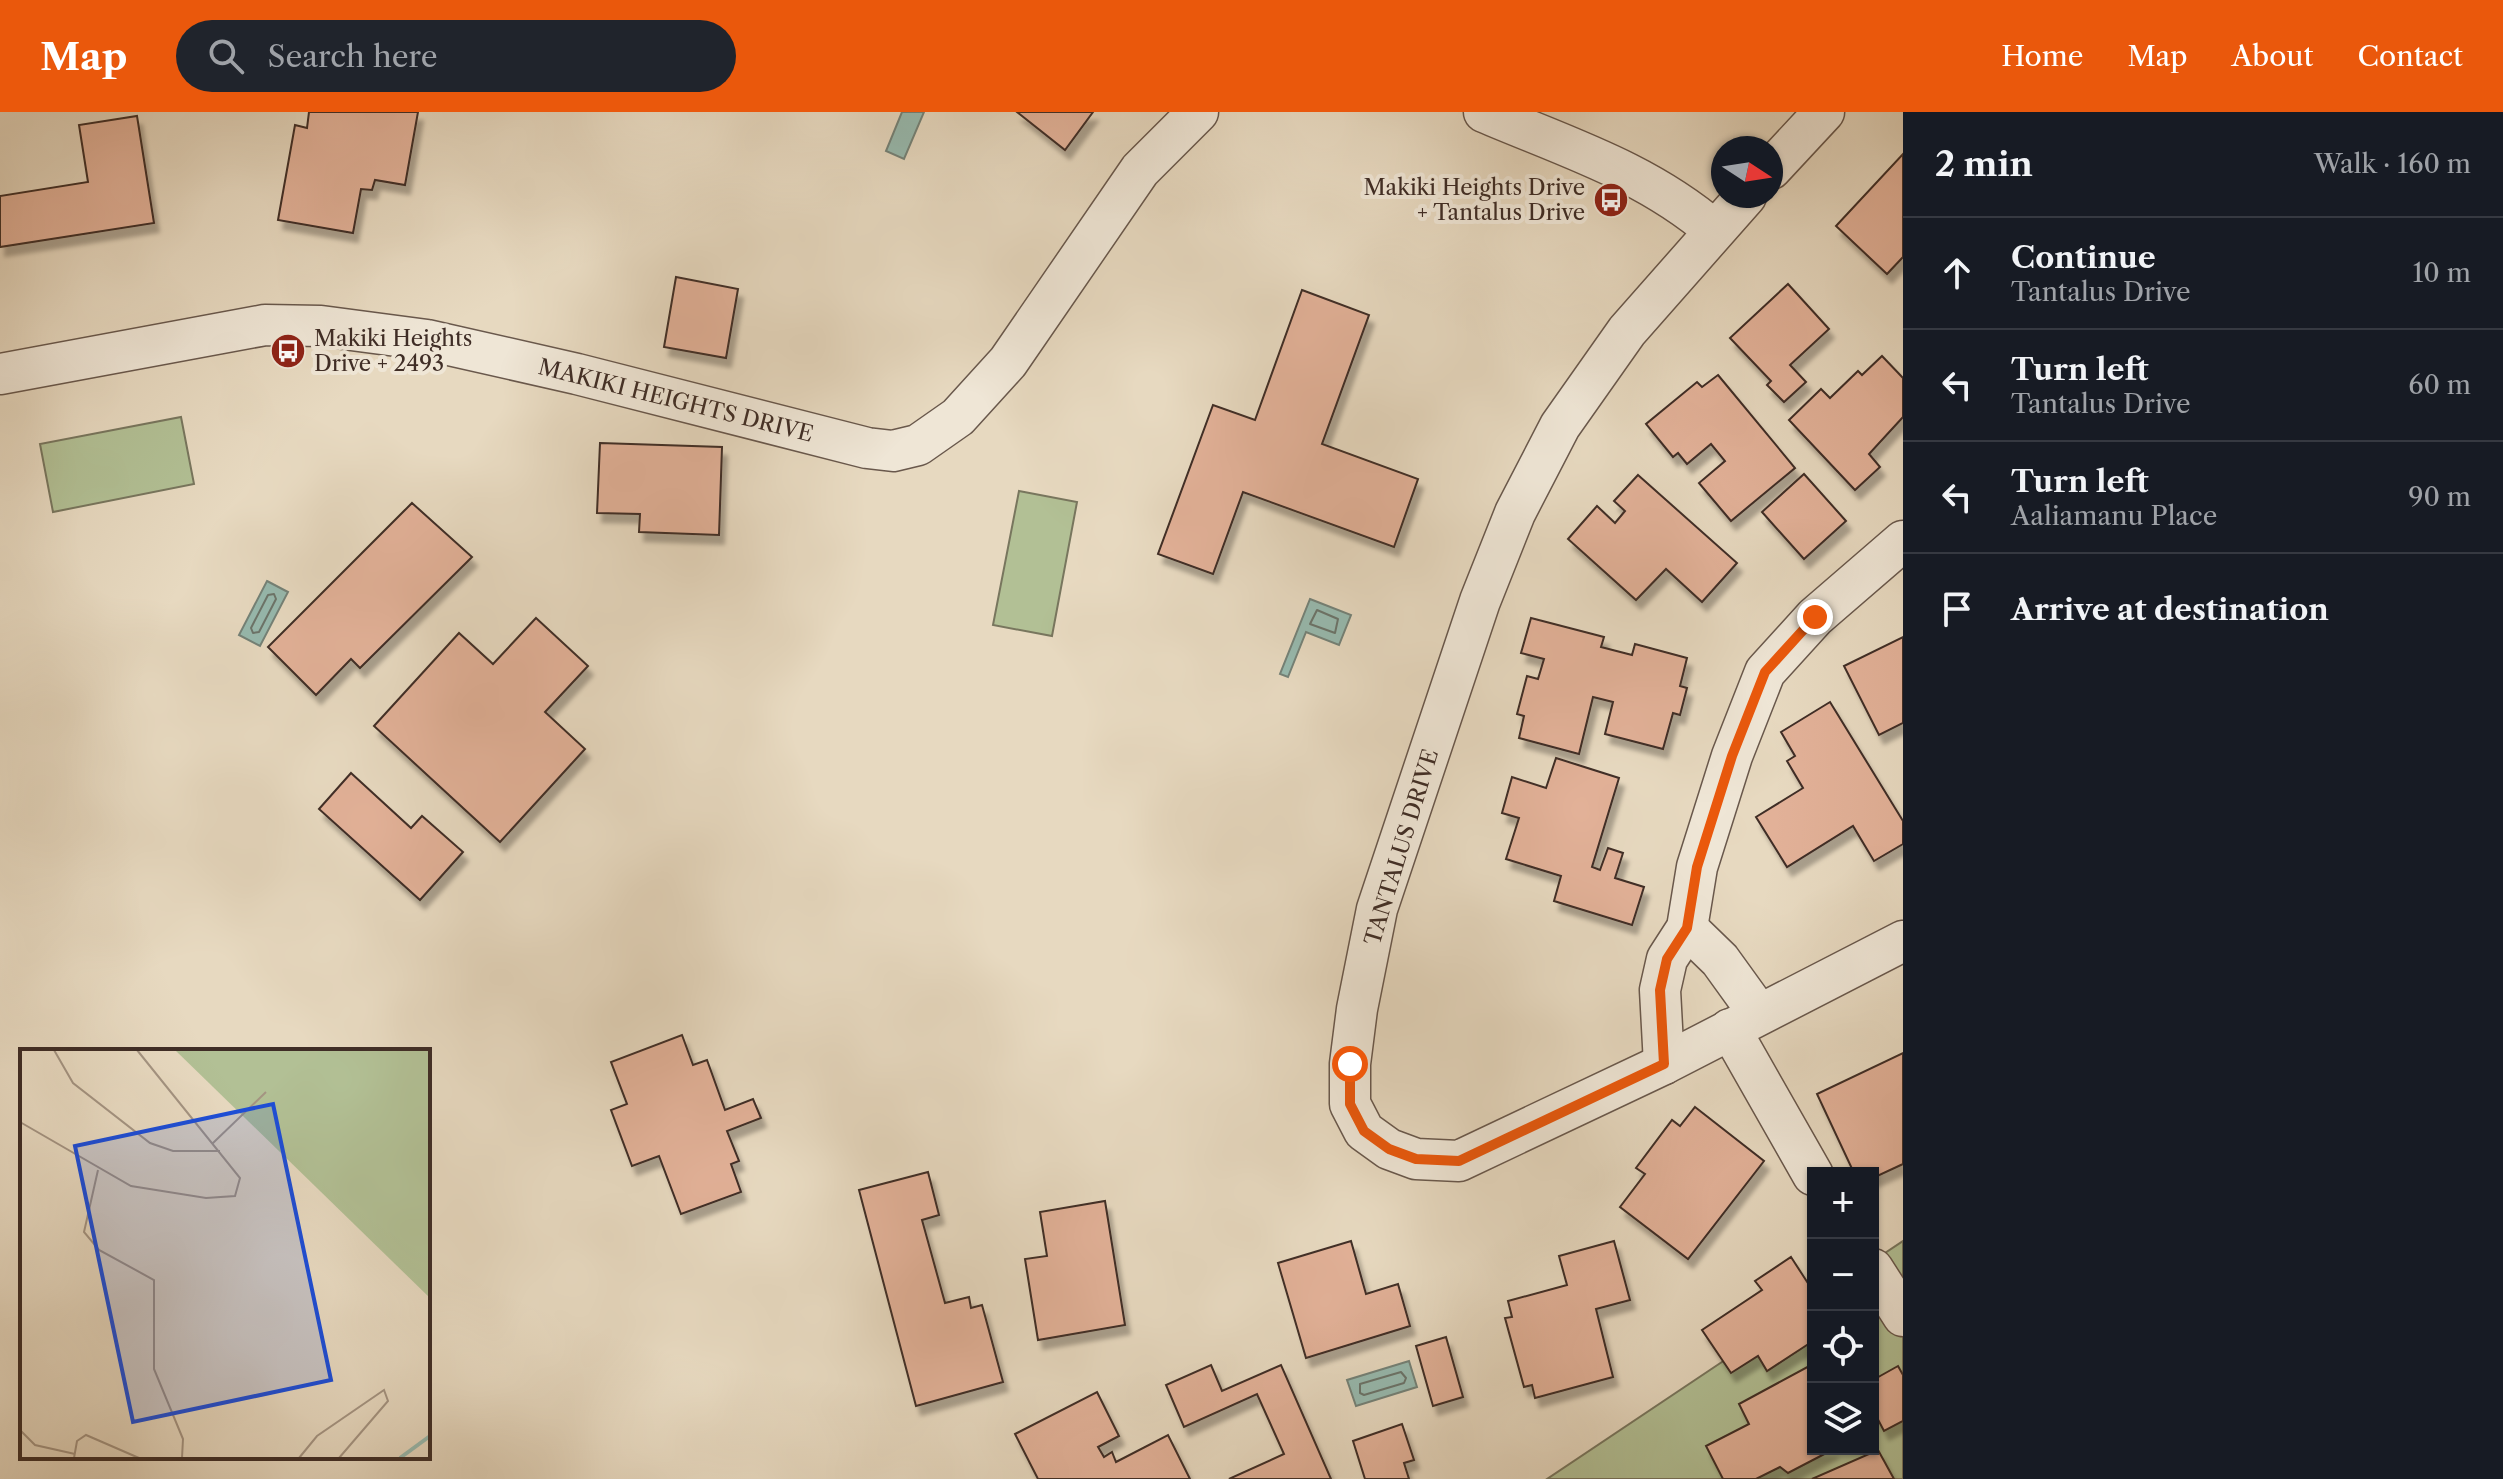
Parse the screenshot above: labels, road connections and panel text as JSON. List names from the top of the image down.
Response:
{
  "streets": {
    "street": ["MAKIKI HEIGHTS DRIVE", "TANTALUS DRIVE"]
  },
  "places": {
    "bus stop": ["Makiki Heights Drive + Tantalus Drive", "Makiki Heights Drive + 2493"]
  },
  "north": "right",
  "page": {
    "header": "Map",
    "search": "Search here",
    "nav": [
      "Home",
      "Map",
      "About",
      "Contact"
    ],
    "heading": ["2 min", "Walk · 160 m"],
    "list": [
      ["Continue", "Tantalus Drive", "10 m"],
      ["Turn left", "Tantalus Drive", "60 m"],
      ["Turn left", "Aaliamanu Place", "90 m"],
      "Arrive at destination"
    ],
    "map_buttons": ["+", "−"]
  }
}
